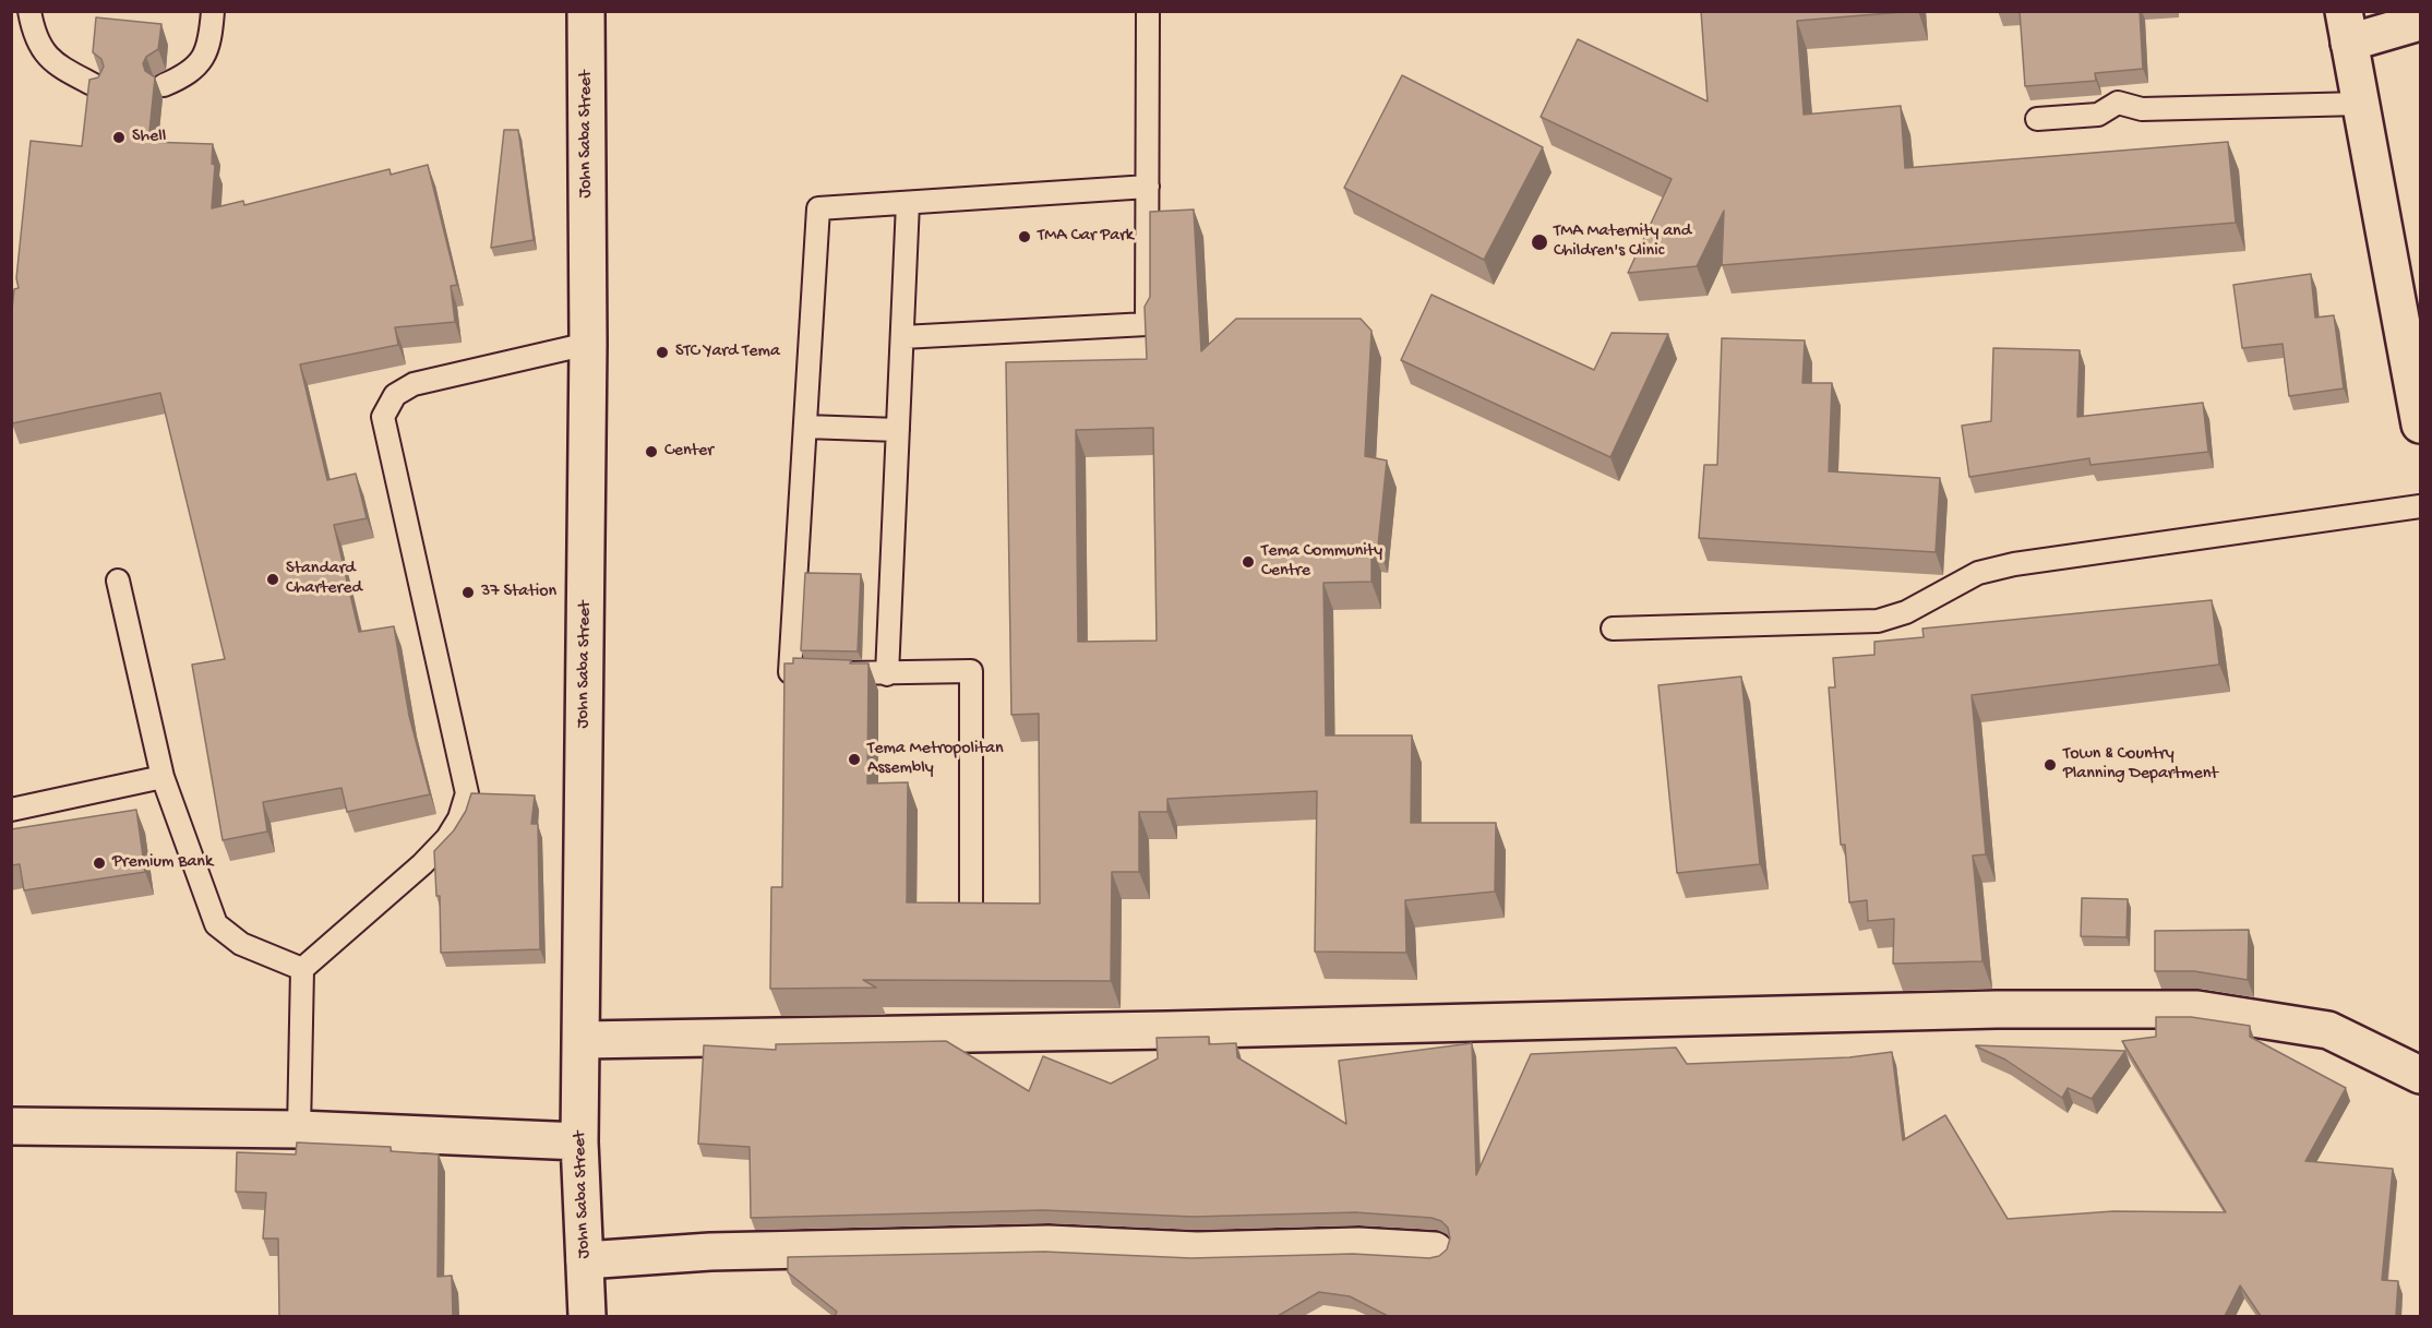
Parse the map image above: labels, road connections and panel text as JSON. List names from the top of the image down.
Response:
{
  "streets": {
    "street": ["John Saba Street"]
  },
  "places": [
    "Shell",
    "TMA Car Park",
    "TMA Maternity and Children's Clinic",
    "STC Yard Tema",
    "Center",
    "Tema Community Centre",
    "Standard Chartered",
    "37 Station",
    "Tema Metropolitan Assembly",
    "Town & Country Planning Department",
    "Premium Bank"
  ]
}
